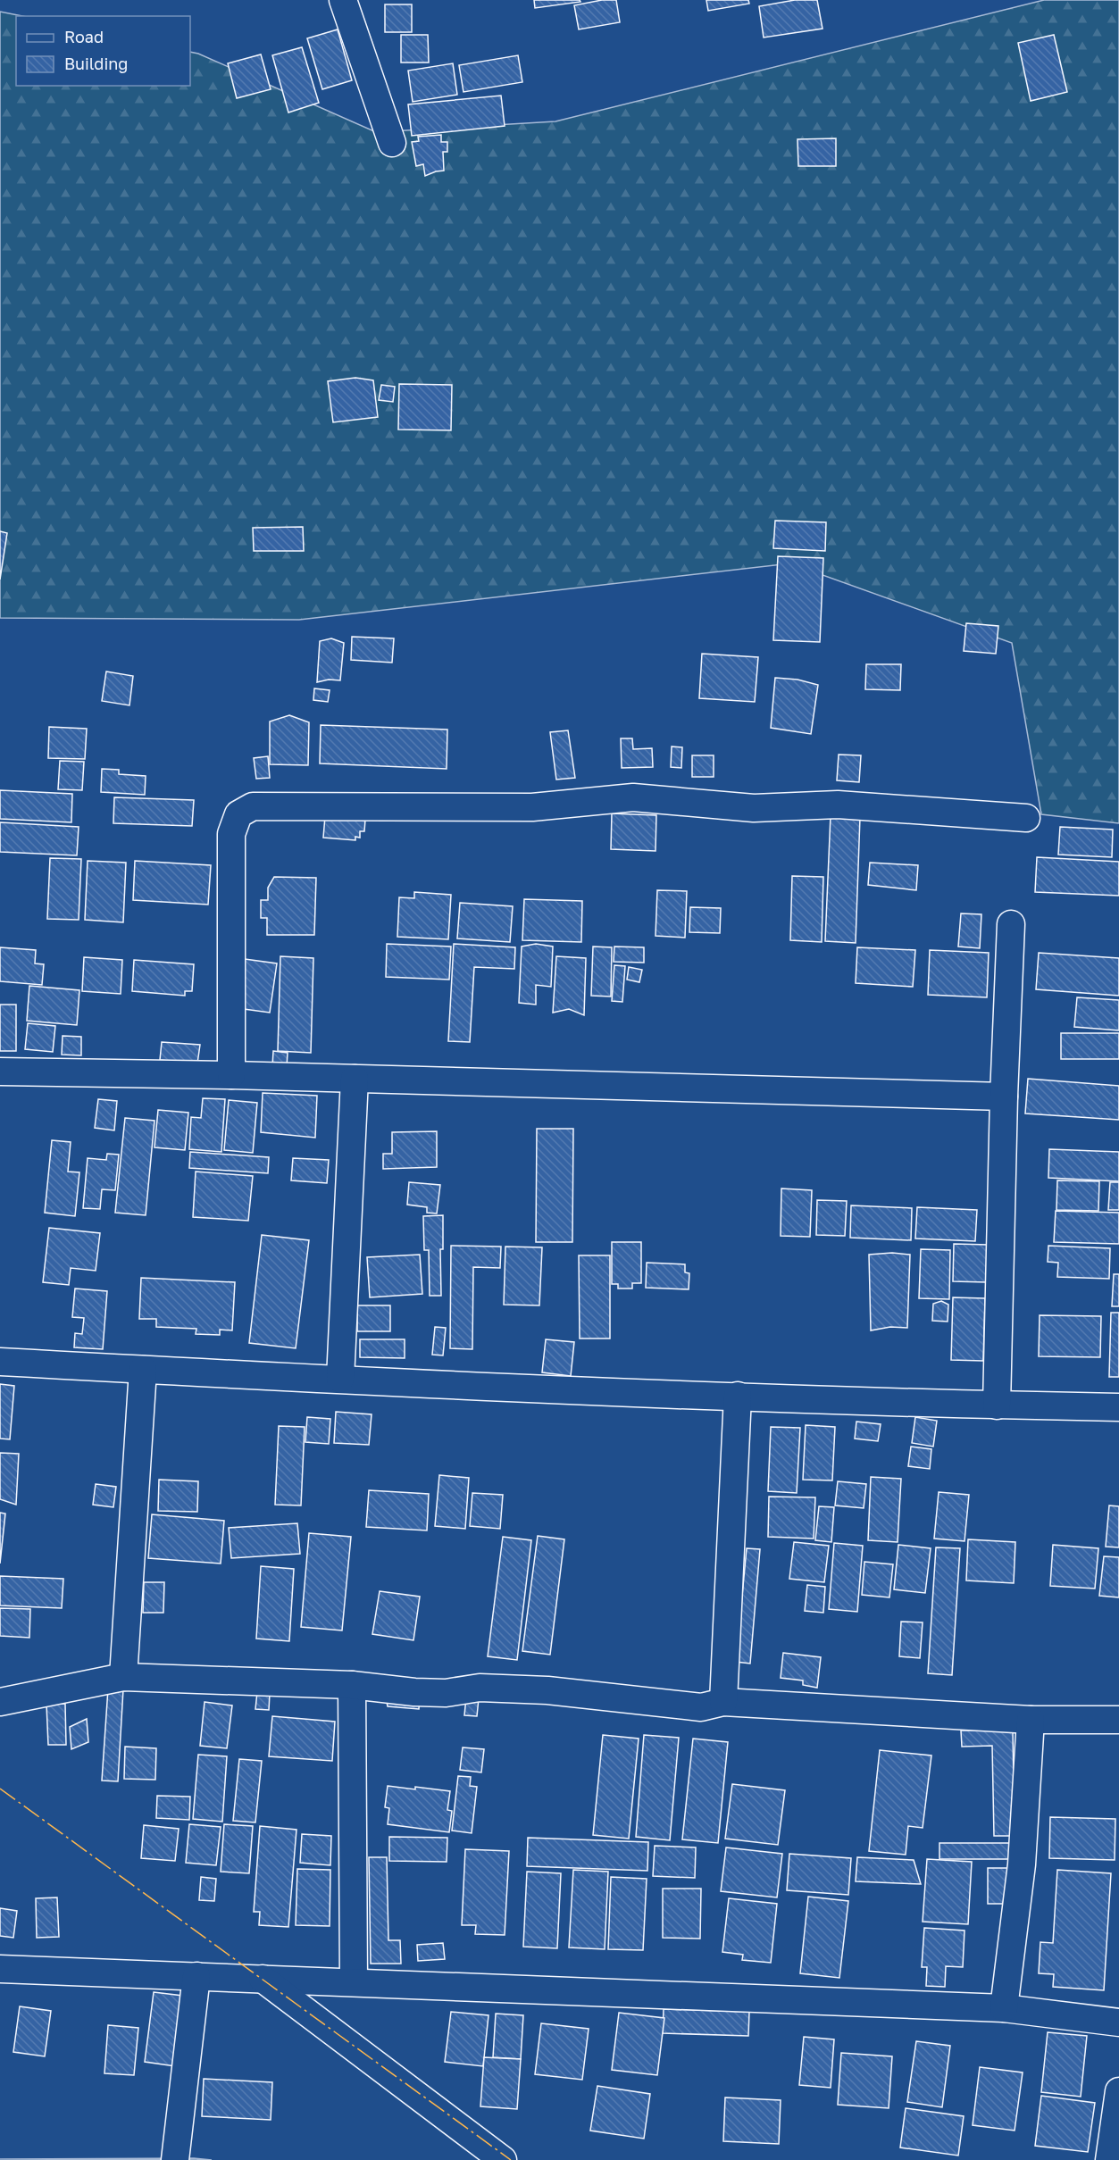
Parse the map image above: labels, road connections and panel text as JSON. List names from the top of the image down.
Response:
{
  "legend": ["Road", "Building"]
}
